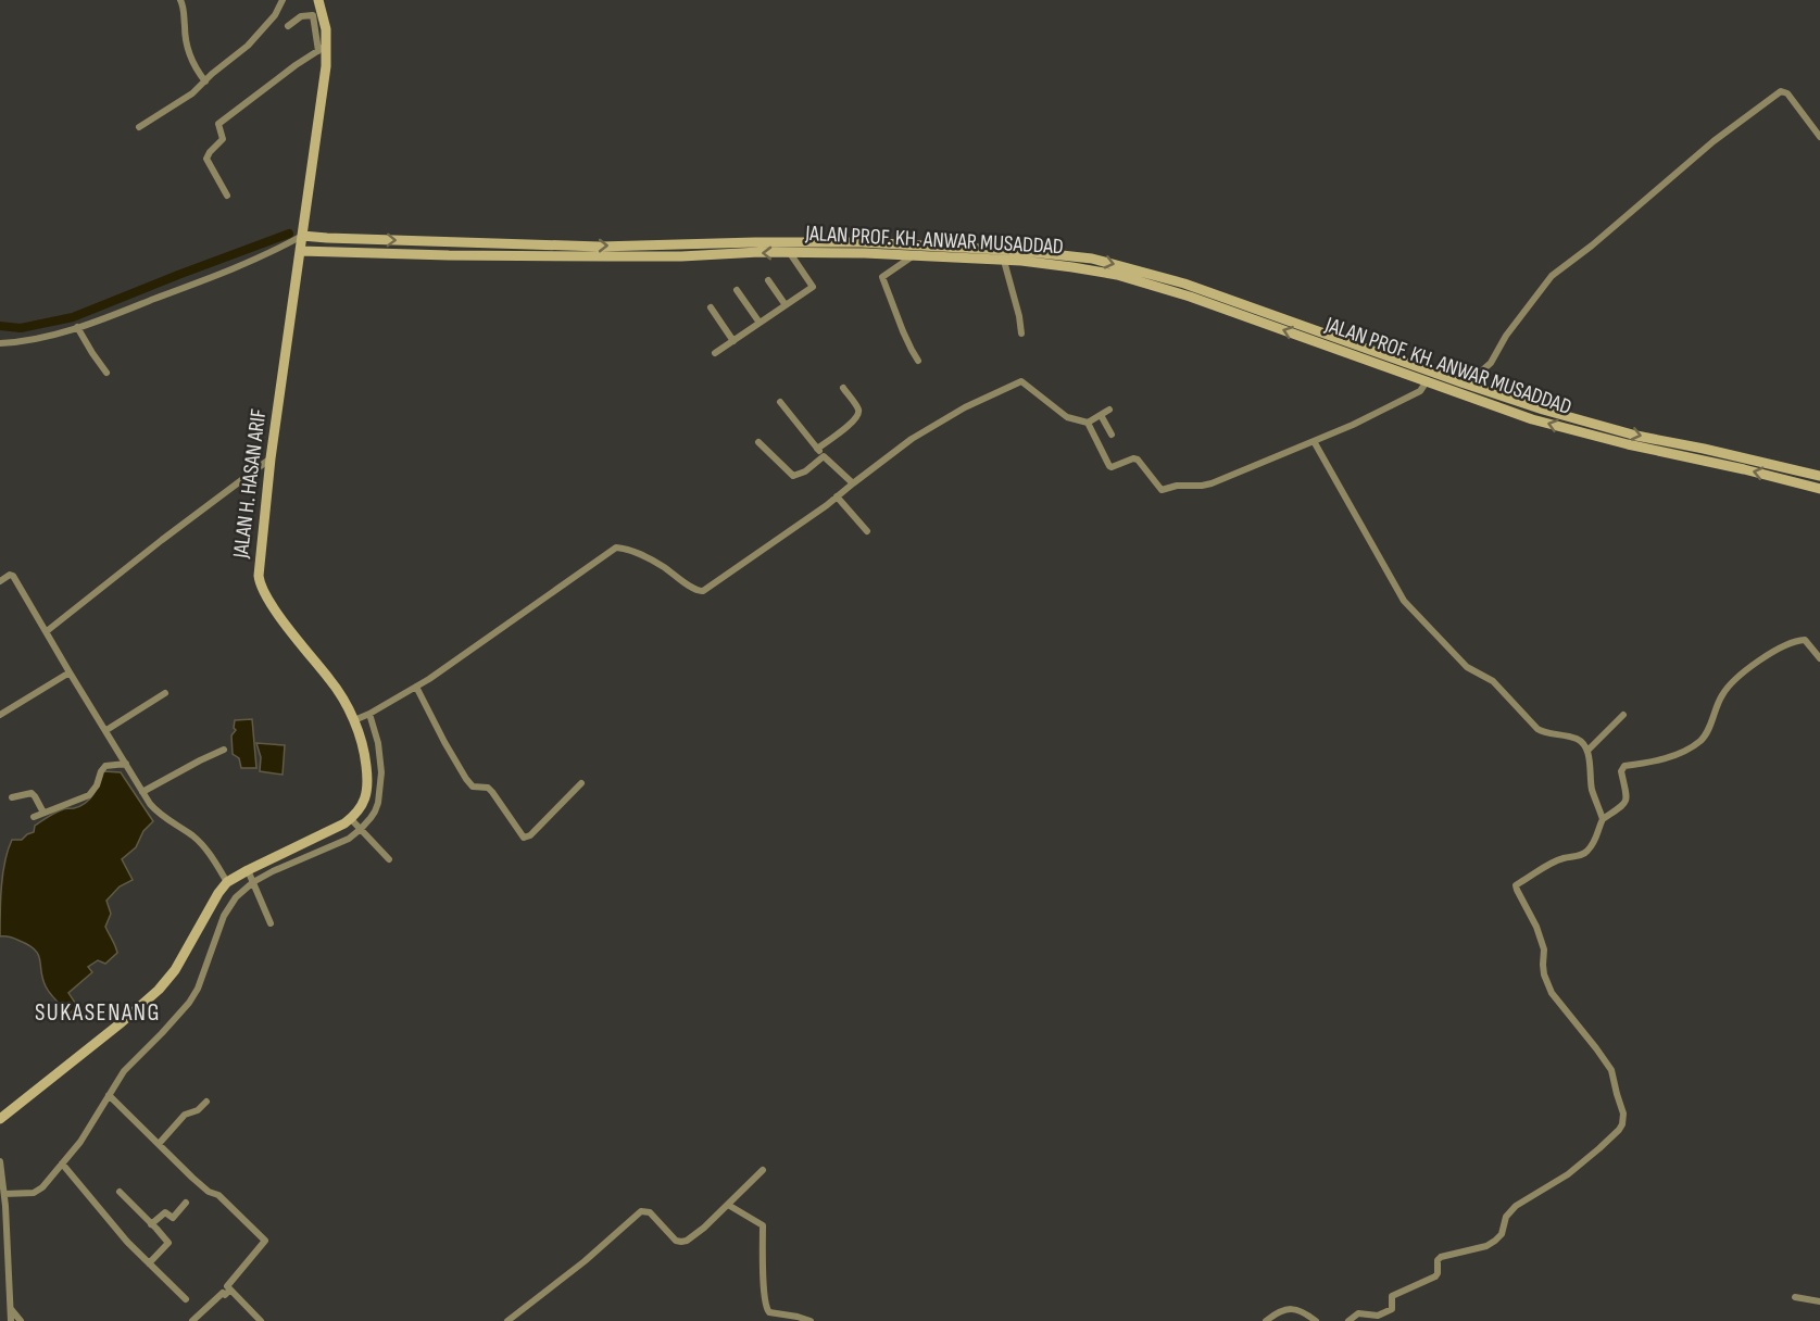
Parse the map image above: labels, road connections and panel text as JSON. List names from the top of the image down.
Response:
{
  "streets": {
    "street": ["JALAN PROF. KH. ANWAR MUSADDAD", "JALAN H. HASAN ARIF"]
  },
  "crossings": [
    ["JALAN PROF. KH. ANWAR MUSADDAD", "JALAN H. HASAN ARIF"]
  ],
  "districts": ["SUKASENANG"]
}
